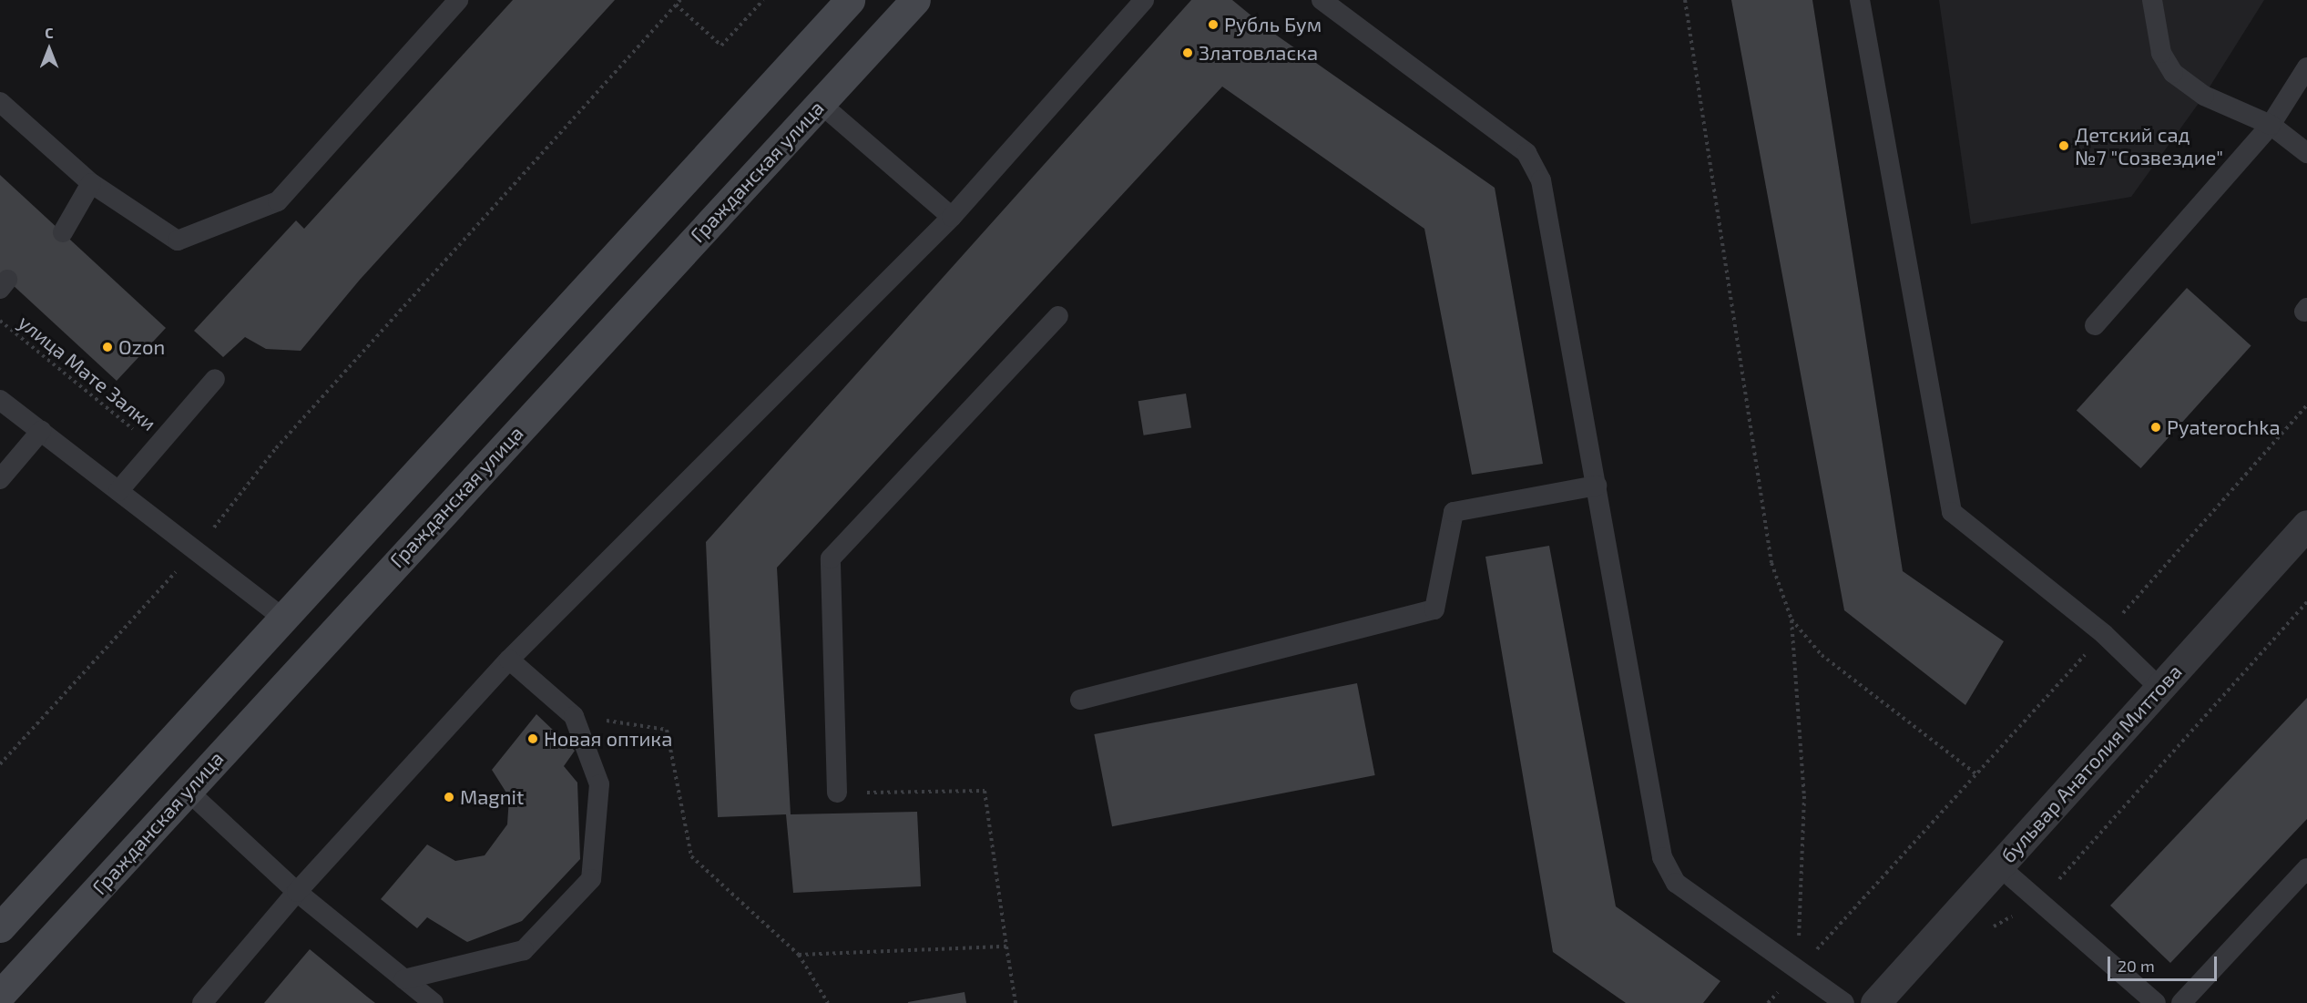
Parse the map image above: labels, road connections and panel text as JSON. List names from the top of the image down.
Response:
{
  "streets": {
    "main road": ["Гражданская улица"],
    "street": ["бульвар Анатолия Миттова"],
    "path": ["улица Мате Залки"]
  },
  "places": [
    "Рубль Бум",
    "Златовласка",
    "Детский сад №7 \"Созвездие\"",
    "Ozon",
    "Pyaterochka",
    "Новая оптика",
    "Magnit"
  ],
  "scale_bar": "20 m",
  "north": "top"
}
